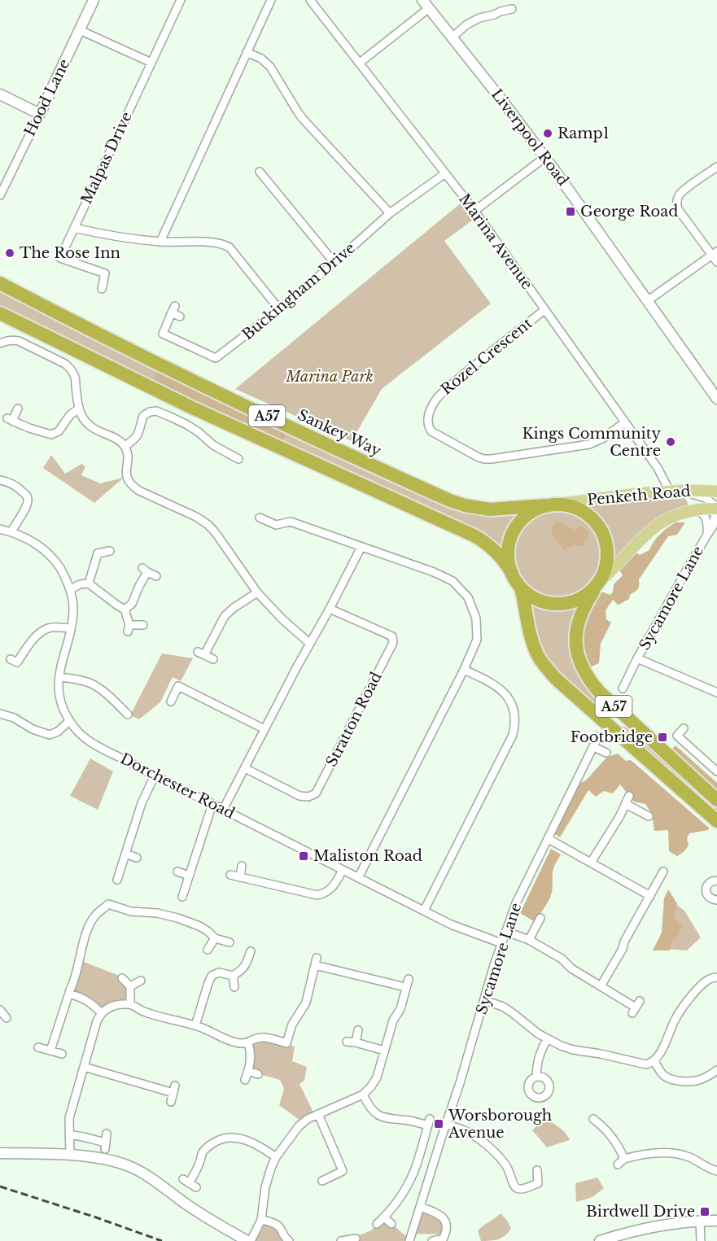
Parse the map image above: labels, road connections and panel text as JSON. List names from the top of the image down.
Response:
{
  "streets": {
    "highway": ["A57", "Sankey Way"],
    "main road": ["Penketh Road"],
    "street": [
      "Hood Lane",
      "Liverpool Road",
      "Malpas Drive",
      "Marina Avenue",
      "Buckingham Drive",
      "Rozel Crescent",
      "Sycamore Lane",
      "Stratton Road",
      "Dorchester Road"
    ]
  },
  "crossings": [
    ["Marina Avenue", "Buckingham Drive"],
    ["Marina Avenue", "Rozel Crescent"],
    ["Marina Avenue", "Penketh Road"],
    ["A57", "Sankey Way"],
    ["A57", "Penketh Road"],
    ["Sankey Way", "Penketh Road"],
    ["Penketh Road", "Sycamore Lane"],
    ["Sycamore Lane", "Dorchester Road"]
  ],
  "parks": ["Marina Park"],
  "places": {
    "other": ["Ramp1", "The Rose Inn", "Kings Community Centre"],
    "transit": [
      "George Road",
      "Footbridge",
      "Maliston Road",
      "Worsborough Avenue",
      "Birdwell Drive"
    ]
  }
}
